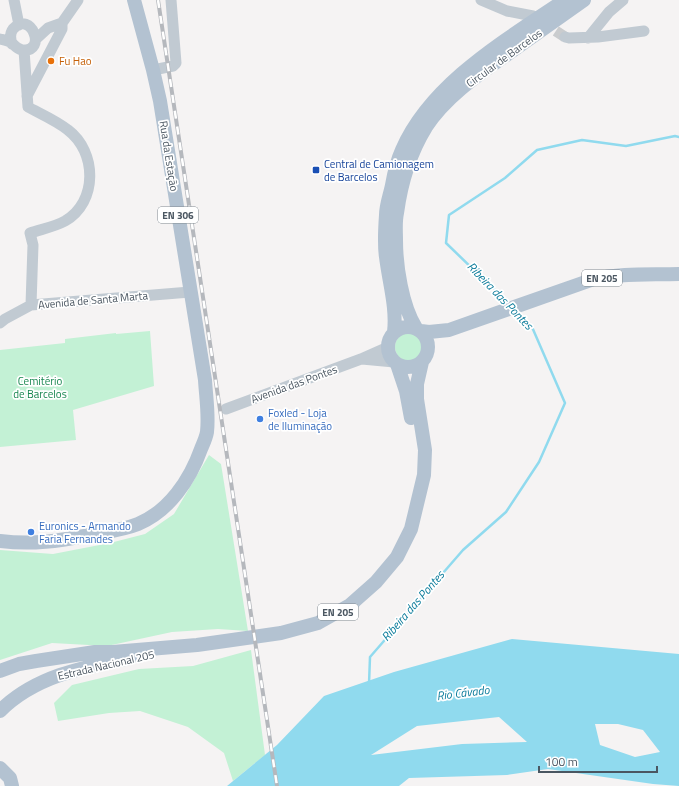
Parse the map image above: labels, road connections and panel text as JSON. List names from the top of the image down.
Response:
{
  "streets": {
    "main road": [
      "Circular de Barcelos",
      "Rua da Estação",
      "EN 306",
      "EN 205",
      "Estrada Nacional 205"
    ],
    "street": ["Avenida de Santa Marta", "Avenida das Pontes"]
  },
  "crossings": [
    ["Circular de Barcelos", "EN 205"],
    ["Circular de Barcelos", "Avenida das Pontes"],
    ["Circular de Barcelos", "Estrada Nacional 205"],
    ["Rua da Estação", "Avenida de Santa Marta"],
    ["EN 205", "Avenida das Pontes"],
    ["EN 205", "Estrada Nacional 205"],
    ["Avenida das Pontes", "Estrada Nacional 205"]
  ],
  "water": ["Ribeira das Pontes", "Rio Cávado"],
  "parks": ["Cemitério de Barcelos"],
  "places": {
    "other": ["Fu Hao", "Foxled - Loja de Iluminação", "Euronics - Armando Faria Fernandes"],
    "transit": ["Central de Camionagem de Barcelos"]
  },
  "scale_bar": "100 m"
}
